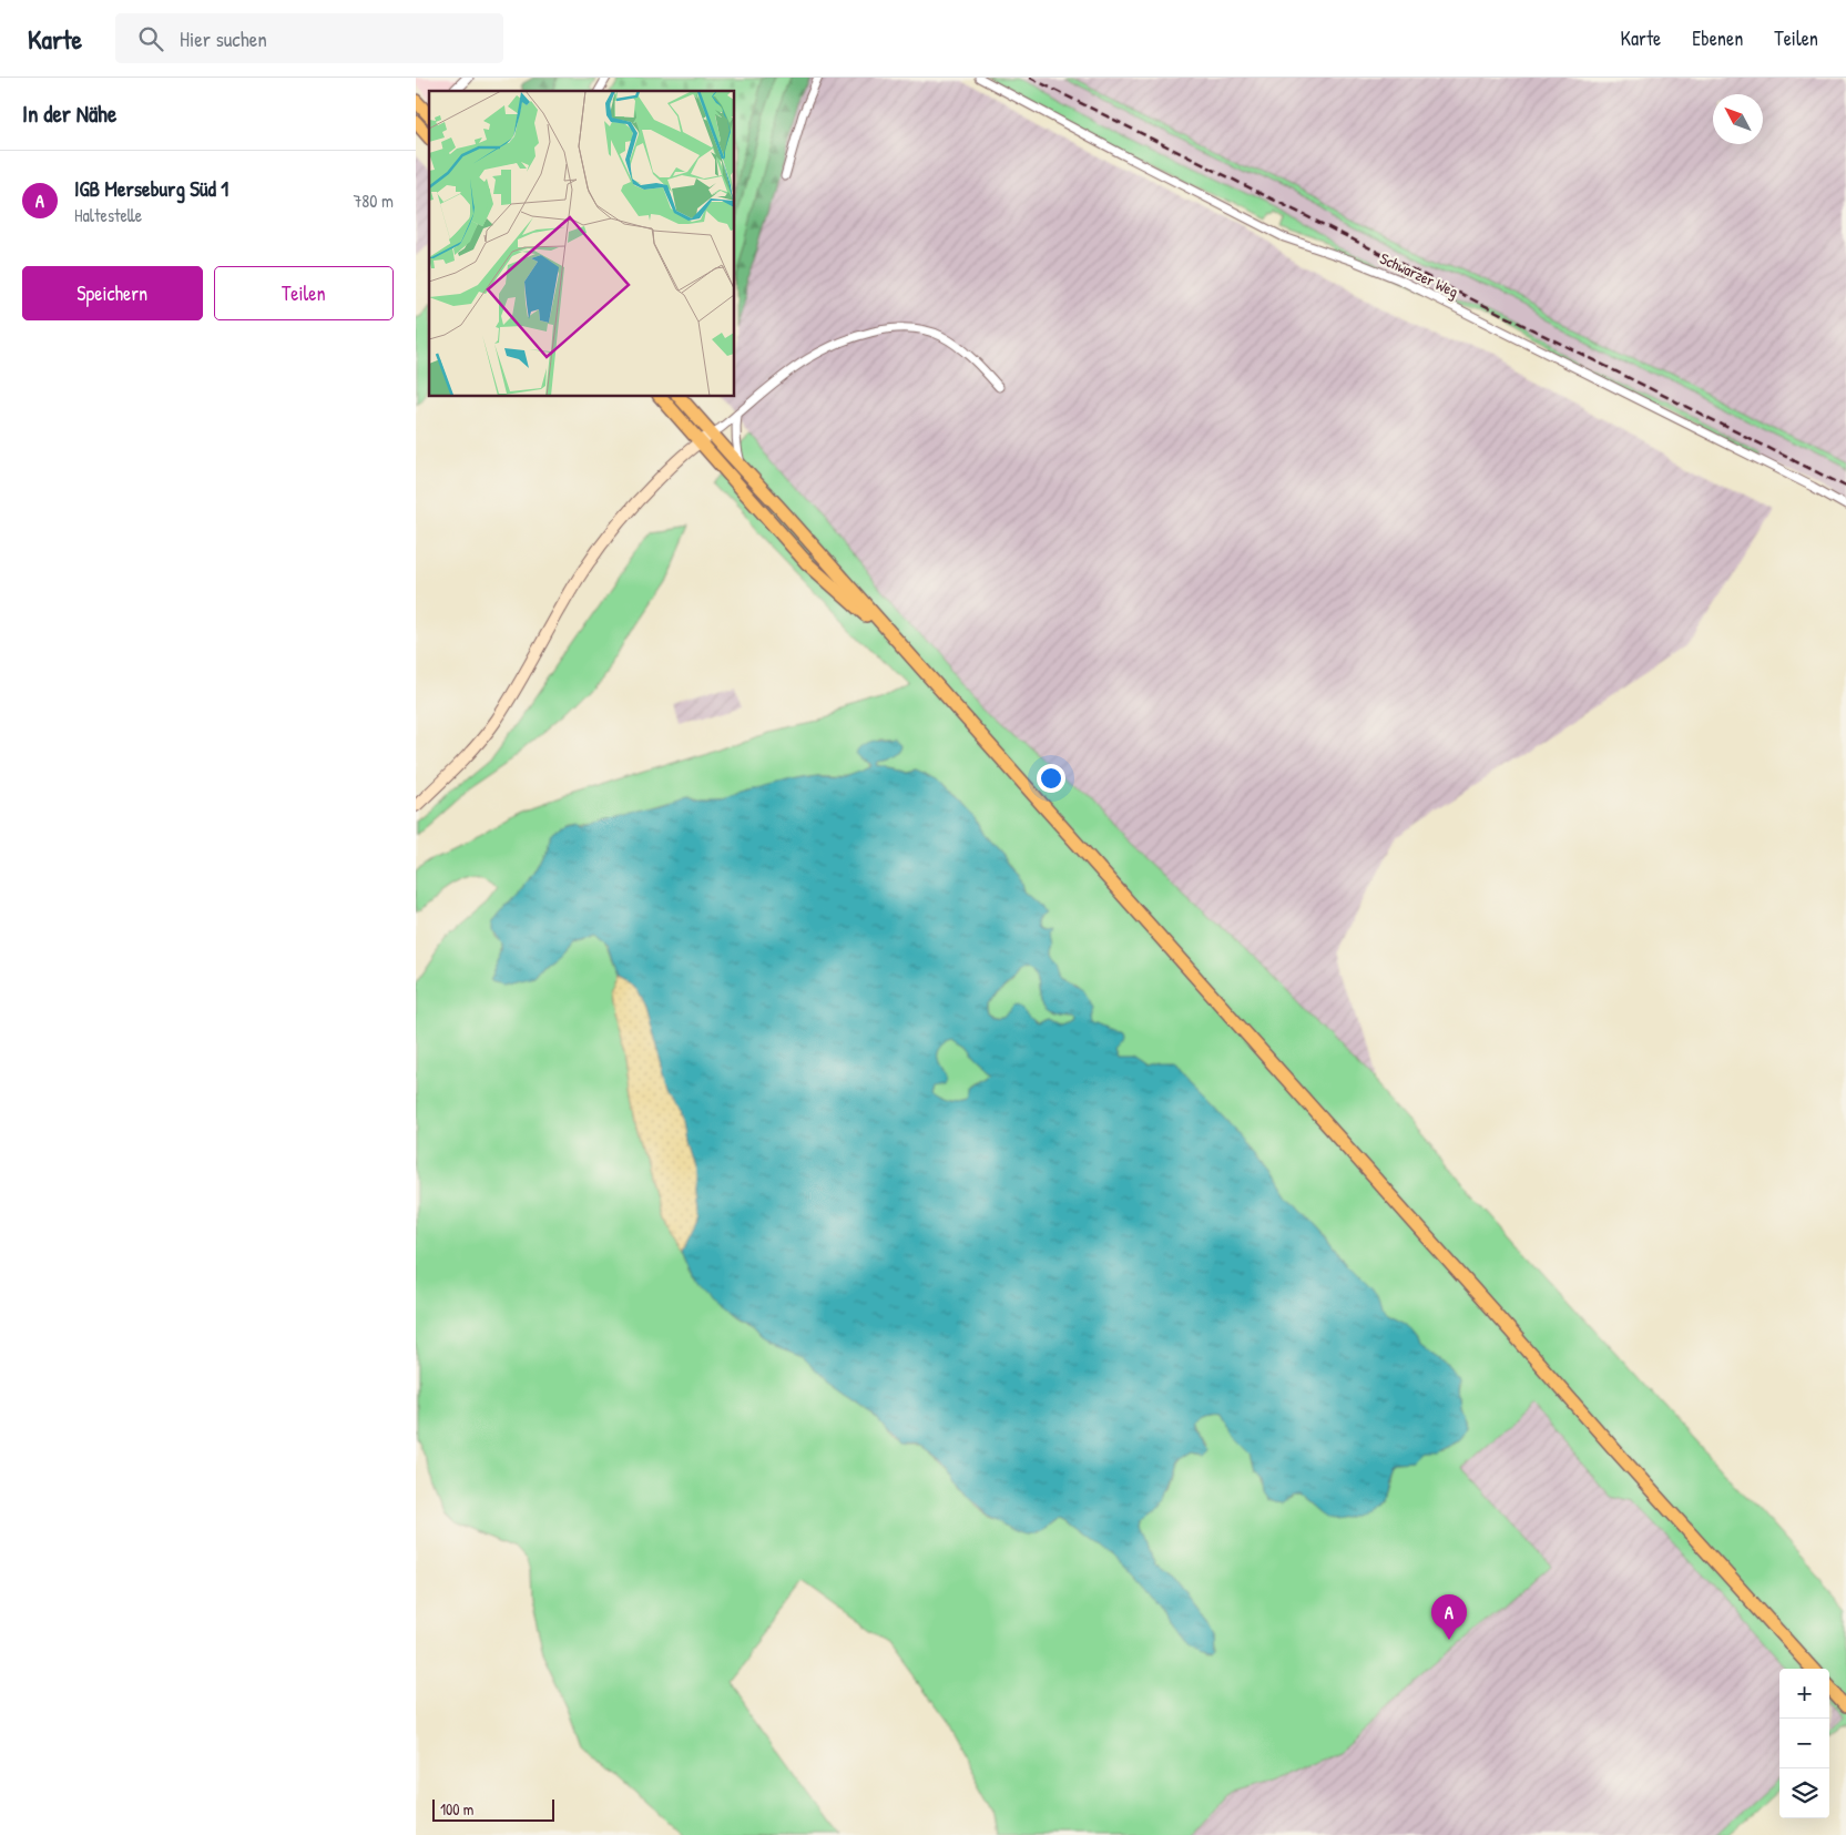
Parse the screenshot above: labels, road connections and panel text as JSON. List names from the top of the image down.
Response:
{
  "streets": {
    "street": ["Schwarzer Weg"]
  },
  "scale_bar": "100 m",
  "north": "top left",
  "page": {
    "header": "Karte",
    "search": "Hier suchen",
    "nav": ["Karte", "Ebenen", "Teilen"],
    "heading": "In der Nähe",
    "list": [
      {
        "mark": "A",
        "name": "IGB Merseburg Süd 1",
        "note": "Haltestelle",
        "value": "780 m"
      }
    ],
    "buttons": ["Speichern", "Teilen"],
    "pins": "A",
    "map_buttons": ["+", "−"],
    "scale": "100 m"
  }
}
